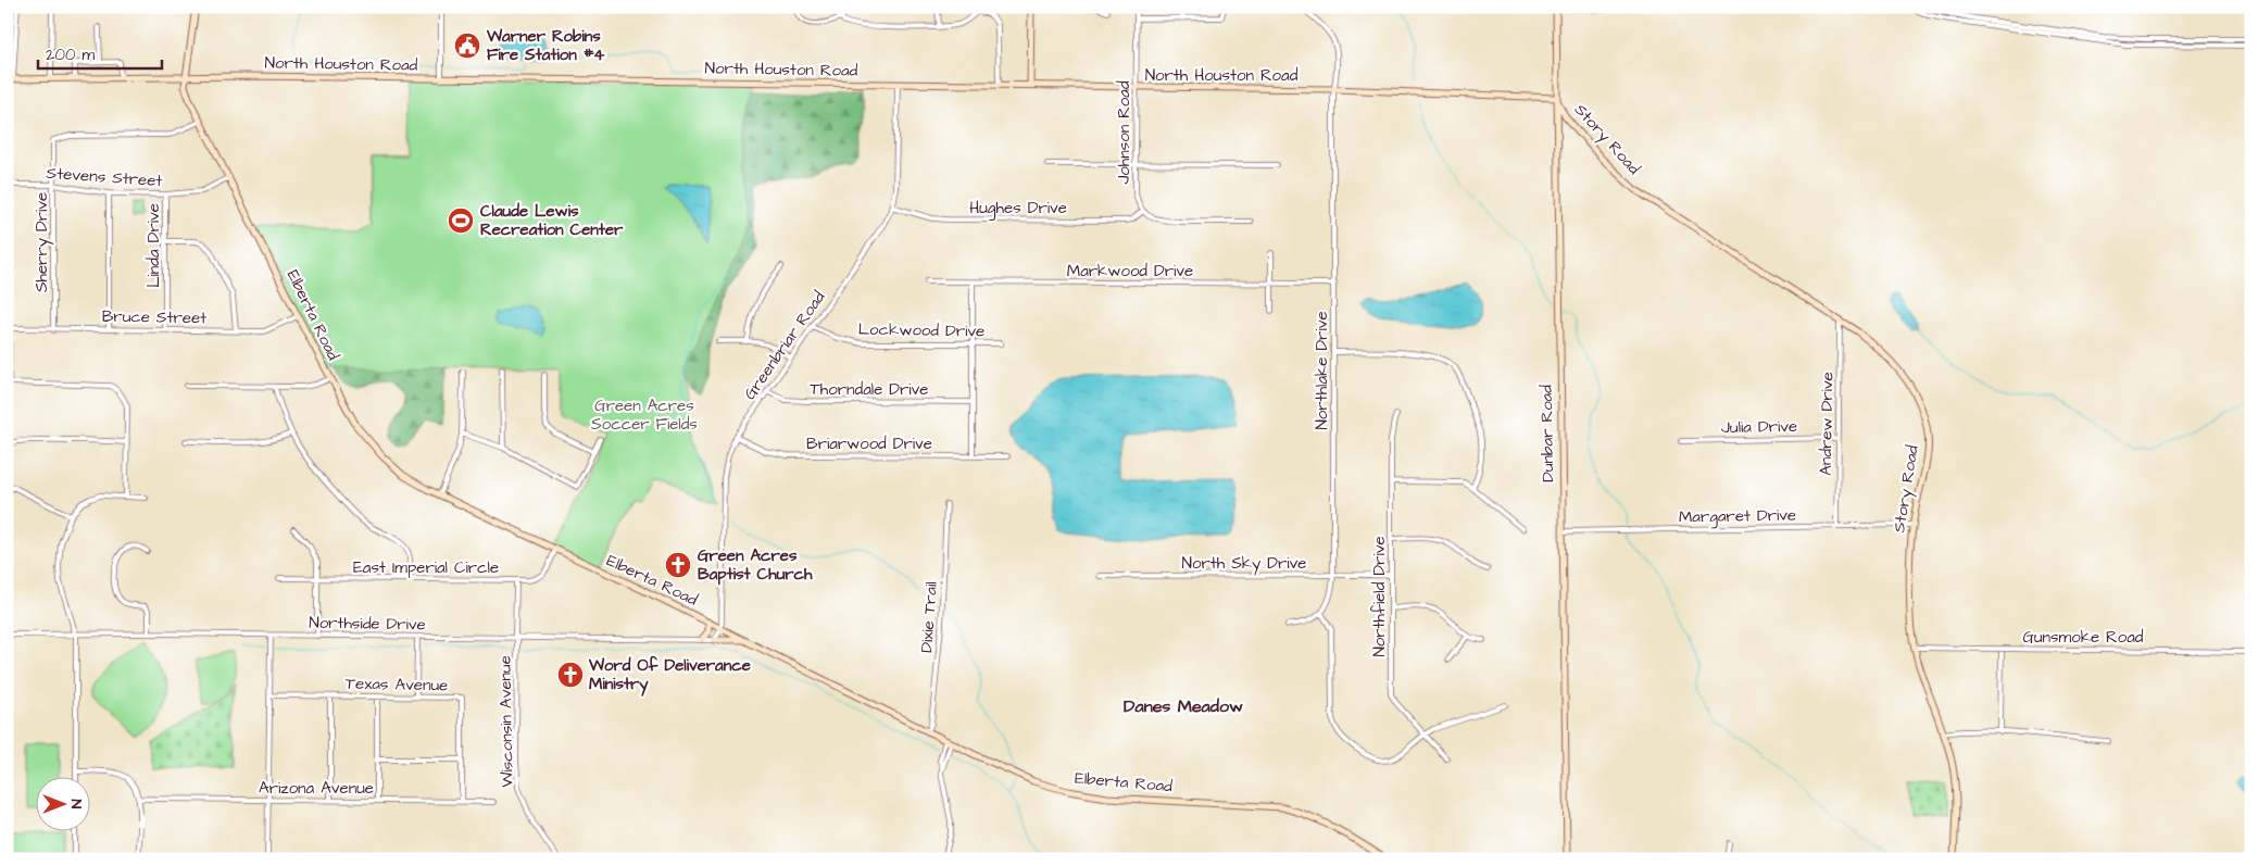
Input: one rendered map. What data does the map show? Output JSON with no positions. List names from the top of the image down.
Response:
{
  "streets": {
    "street": [
      "North Houston Road",
      "Johnson Road",
      "Story Road",
      "Stevens Street",
      "Hughes Drive",
      "Sherry Drive",
      "Linda Drive",
      "Markwood Drive",
      "Elberta Road",
      "Bruce Street",
      "Lockwood Drive",
      "Greenbriar Road",
      "Northlake Drive",
      "Thorndale Drive",
      "Andrew Drive",
      "Julia Drive",
      "Dunbar Road",
      "Briarwood Drive",
      "Margaret Drive",
      "North Sky Drive",
      "East Imperial Circle",
      "Northfield Drive",
      "Dixie Trail",
      "Northside Drive",
      "Gunsmoke Road",
      "Texas Avenue",
      "Wisconsin Avenue",
      "Arizona Avenue"
    ]
  },
  "crossings": [
    ["North Houston Road", "Johnson Road"],
    ["North Houston Road", "Story Road"],
    ["North Houston Road", "Elberta Road"],
    ["North Houston Road", "Greenbriar Road"],
    ["North Houston Road", "Northlake Drive"],
    ["North Houston Road", "Dunbar Road"],
    ["Johnson Road", "Hughes Drive"],
    ["Story Road", "Andrew Drive"],
    ["Story Road", "Dunbar Road"],
    ["Story Road", "Margaret Drive"],
    ["Story Road", "Gunsmoke Road"],
    ["Stevens Street", "Sherry Drive"],
    ["Stevens Street", "Linda Drive"],
    ["Stevens Street", "Elberta Road"],
    ["Hughes Drive", "Greenbriar Road"],
    ["Sherry Drive", "Elberta Road"],
    ["Sherry Drive", "Bruce Street"],
    ["Linda Drive", "Bruce Street"],
    ["Markwood Drive", "Northlake Drive"],
    ["Elberta Road", "Bruce Street"],
    ["Elberta Road", "Greenbriar Road"],
    ["Elberta Road", "East Imperial Circle"],
    ["Elberta Road", "Dixie Trail"],
    ["Lockwood Drive", "Greenbriar Road"],
    ["Greenbriar Road", "Thorndale Drive"],
    ["Greenbriar Road", "Briarwood Drive"],
    ["Northlake Drive", "North Sky Drive"],
    ["Andrew Drive", "Julia Drive"],
    ["Andrew Drive", "Margaret Drive"],
    ["Dunbar Road", "Margaret Drive"],
    ["North Sky Drive", "Northfield Drive"],
    ["East Imperial Circle", "Wisconsin Avenue"],
    ["Northside Drive", "Wisconsin Avenue"]
  ],
  "districts": ["Danes Meadow"],
  "parks": ["Green Acres Soccer Fields"],
  "places": {
    "public building": ["Warner Robins Fire Station #4"],
    "sports": ["Claude Lewis Recreation Center"],
    "church": ["Green Acres Baptist Church", "Word Of Deliverance Ministry"]
  },
  "scale_bar": "200 m",
  "north": "right"
}
